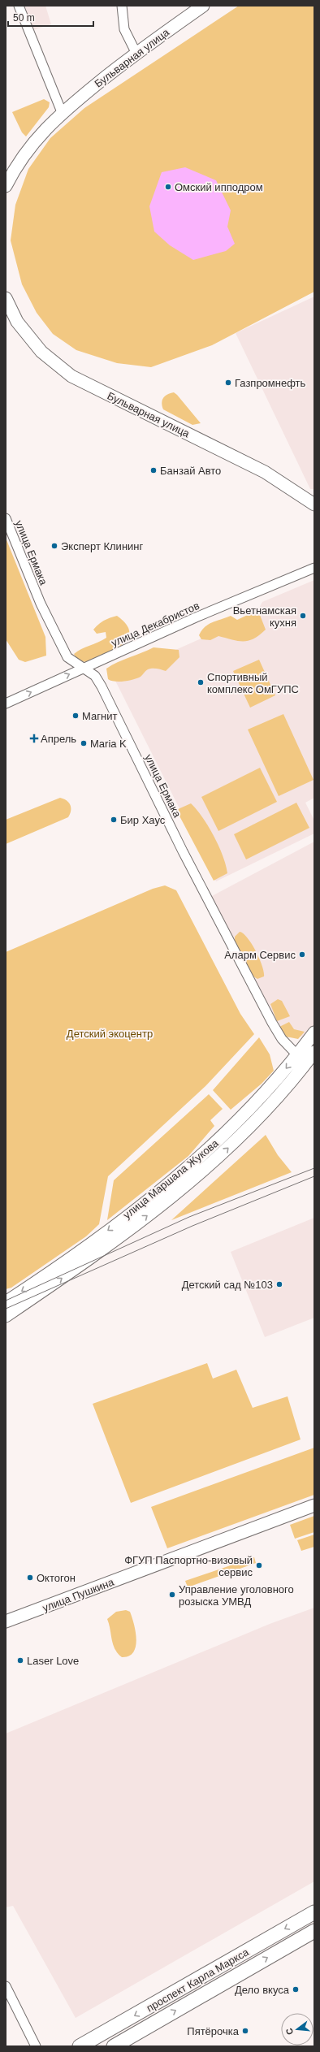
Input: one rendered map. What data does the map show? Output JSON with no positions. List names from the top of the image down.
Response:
{
  "streets": {
    "main road": [
      "Бульварная улица",
      "улица Маршала Жукова",
      "улица Пушкина",
      "проспект Карла Маркса"
    ],
    "street": ["улица Ермака", "улица Декабристов"]
  },
  "crossings": [
    ["улица Ермака", "улица Декабристов"],
    ["улица Ермака", "улица Маршала Жукова"]
  ],
  "parks": ["Детский экоцентр"],
  "places": {
    "other": [
      "Омский ипподром",
      "Газпромнефть",
      "Банзай Авто",
      "Эксперт Клининг",
      "Вьетнамская кухня",
      "Спортивный комплекс ОмГУПС",
      "Магнит",
      "Maria K",
      "Бир Хаус",
      "Аларм Сервис",
      "Детский сад №103",
      "ФГУП Паспортно-визовый сервис",
      "Октогон",
      "Управление уголовного розыска УМВД",
      "Laser Love",
      "Дело вкуса",
      "Пятёрочка"
    ],
    "health": ["Апрель"]
  },
  "scale_bar": "50 m",
  "north": "left"
}
